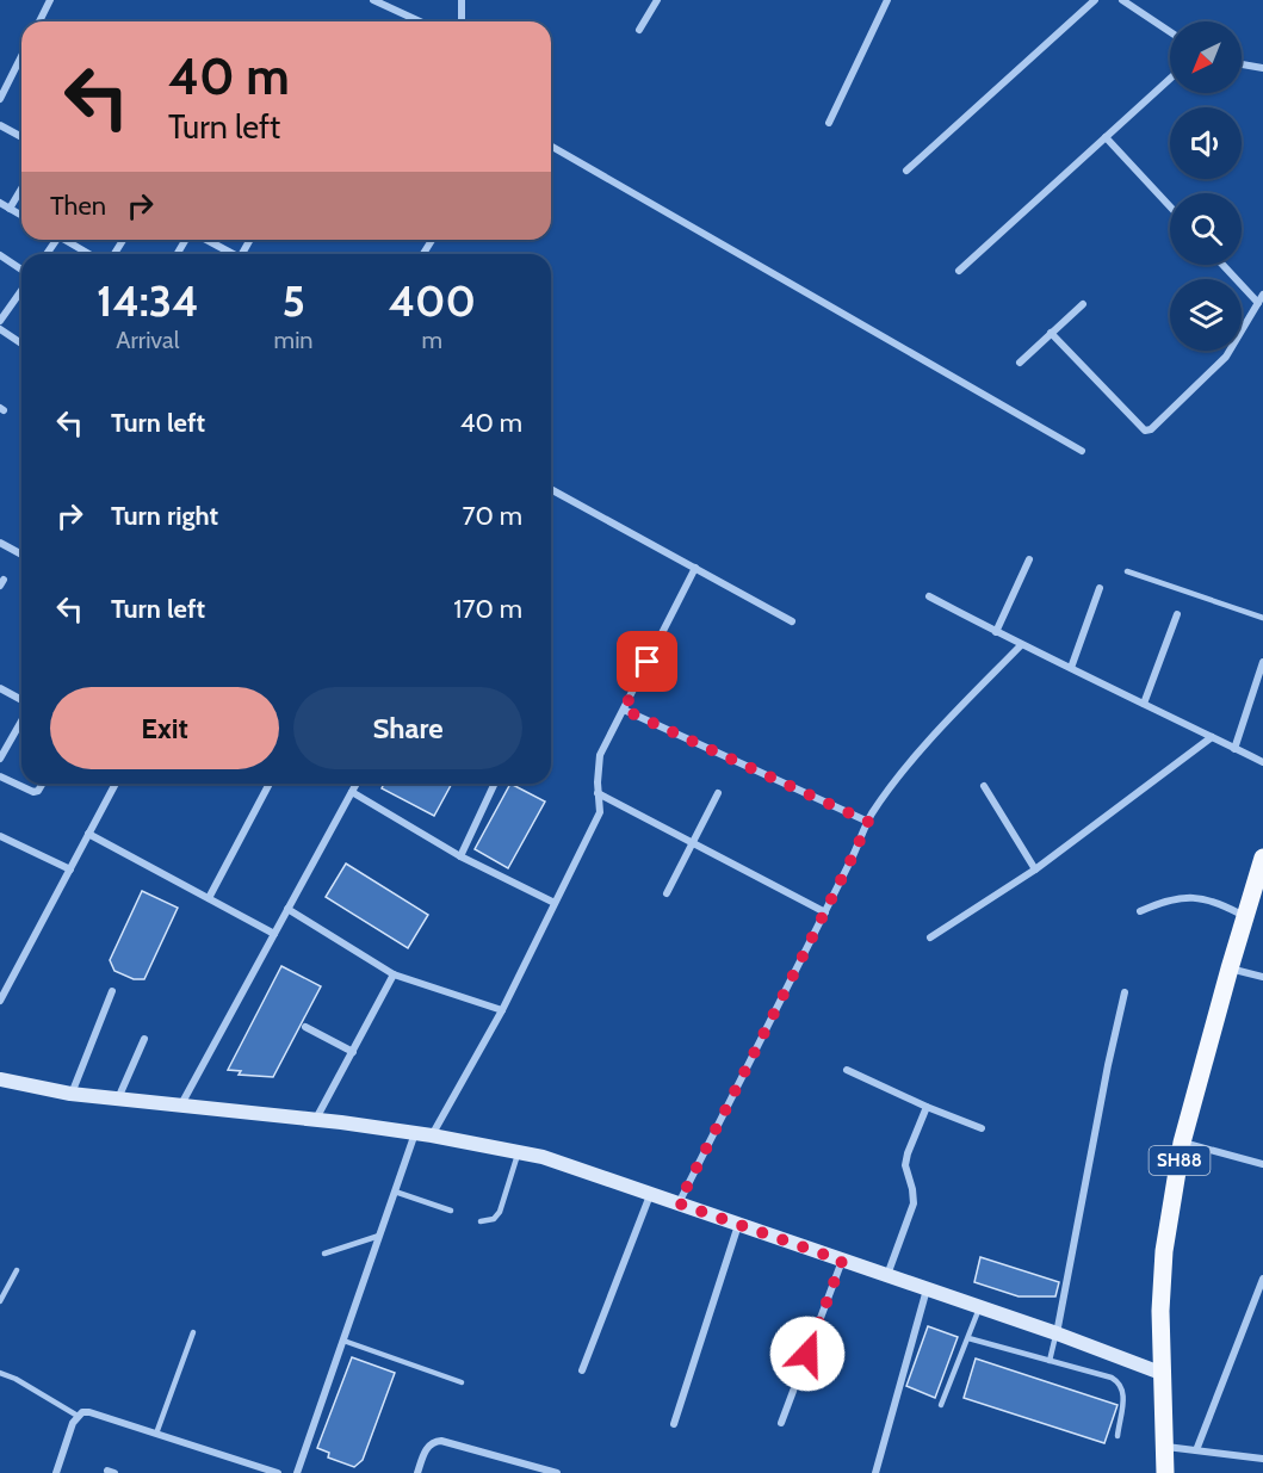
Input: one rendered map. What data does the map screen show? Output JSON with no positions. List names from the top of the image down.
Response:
{
  "streets": {
    "main road": ["SH88"]
  },
  "north": "bottom left",
  "page": {
    "turn": ["40 m", "Turn left"],
    "then": "Then",
    "eta": [
      "14:34",
      "Arrival",
      "5",
      "min",
      "400",
      "m"
    ],
    "list": [
      {
        "name": "Turn left",
        "value": "40 m"
      },
      {
        "name": "Turn right",
        "value": "70 m"
      },
      {
        "name": "Turn left",
        "value": "170 m"
      }
    ],
    "buttons": ["Exit", "Share"]
  }
}
